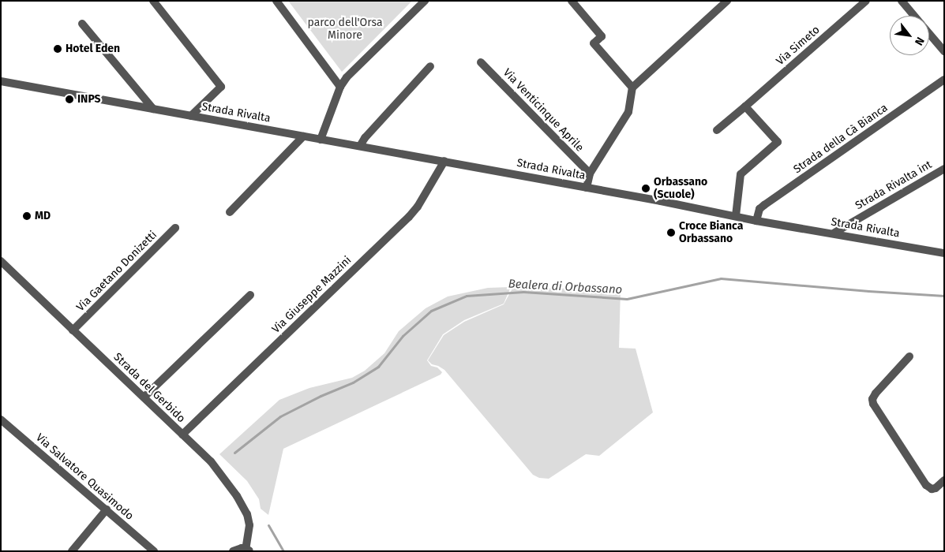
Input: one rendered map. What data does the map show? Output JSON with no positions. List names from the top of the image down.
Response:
{
  "streets": {
    "street": [
      "Via Simeto",
      "Via Venticinque Aprile",
      "Strada Rivalta",
      "Strada della Cà Bianca",
      "Strada Rivalta int",
      "Via Gaetano Donizetti",
      "Via Giuseppe Mazzini",
      "Strada del Gerbido",
      "Via Salvatore Quasimodo"
    ]
  },
  "crossings": [
    ["Strada Rivalta", "Strada della Cà Bianca"],
    ["Strada Rivalta", "Strada Rivalta int"],
    ["Strada Rivalta", "Via Giuseppe Mazzini"],
    ["Via Gaetano Donizetti", "Strada del Gerbido"],
    ["Via Giuseppe Mazzini", "Strada del Gerbido"]
  ],
  "water": ["Bealera di Orbassano"],
  "parks": ["parco dell'Orsa Minore"],
  "places": [
    "Hotel Eden",
    "INPS",
    "Orbassano (Scuole)",
    "MD",
    "Croce Bianca Orbassano"
  ],
  "north": "bottom right"
}
